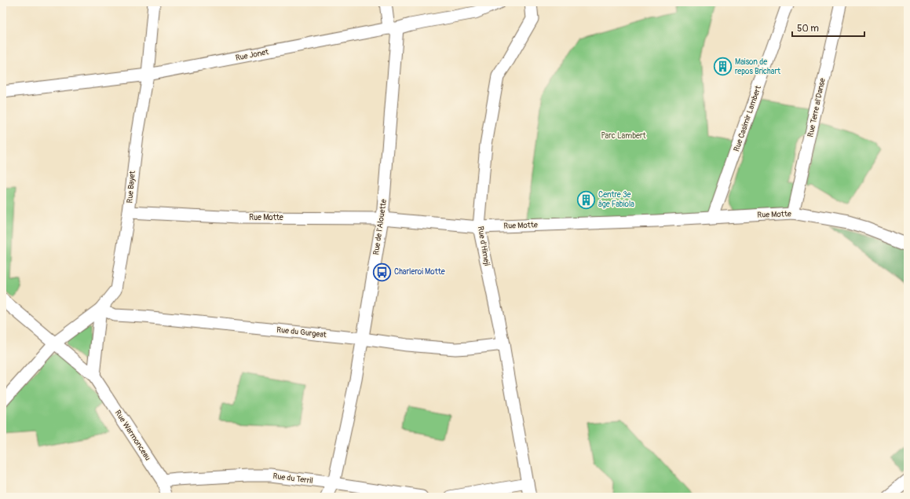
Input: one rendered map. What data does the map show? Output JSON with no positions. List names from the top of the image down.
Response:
{
  "streets": {
    "street": [
      "Rue Jonet",
      "Rue Terre al'Danse",
      "Rue Casimir Lambert",
      "Rue Bayet",
      "Rue Motte",
      "Rue de l'Alouette",
      "Rue d'Himeji",
      "Rue du Gurgeat",
      "Rue Warmonceau",
      "Rue du Terril"
    ]
  },
  "crossings": [
    ["Rue Jonet", "Rue Bayet"],
    ["Rue Jonet", "Rue de l'Alouette"],
    ["Rue Terre al'Danse", "Rue Motte"],
    ["Rue Casimir Lambert", "Rue Motte"],
    ["Rue Bayet", "Rue Motte"],
    ["Rue Bayet", "Rue du Gurgeat"],
    ["Rue Bayet", "Rue Warmonceau"],
    ["Rue Motte", "Rue de l'Alouette"],
    ["Rue Motte", "Rue d'Himeji"],
    ["Rue de l'Alouette", "Rue du Gurgeat"],
    ["Rue de l'Alouette", "Rue du Terril"],
    ["Rue d'Himeji", "Rue du Gurgeat"],
    ["Rue Warmonceau", "Rue du Terril"]
  ],
  "parks": ["Parc Lambert"],
  "places": {
    "building": ["Maison de repos Brichart", "Centre 3e âge Fabiola"],
    "bus stop": ["Charleroi Motte"]
  },
  "scale_bar": "50 m"
}
